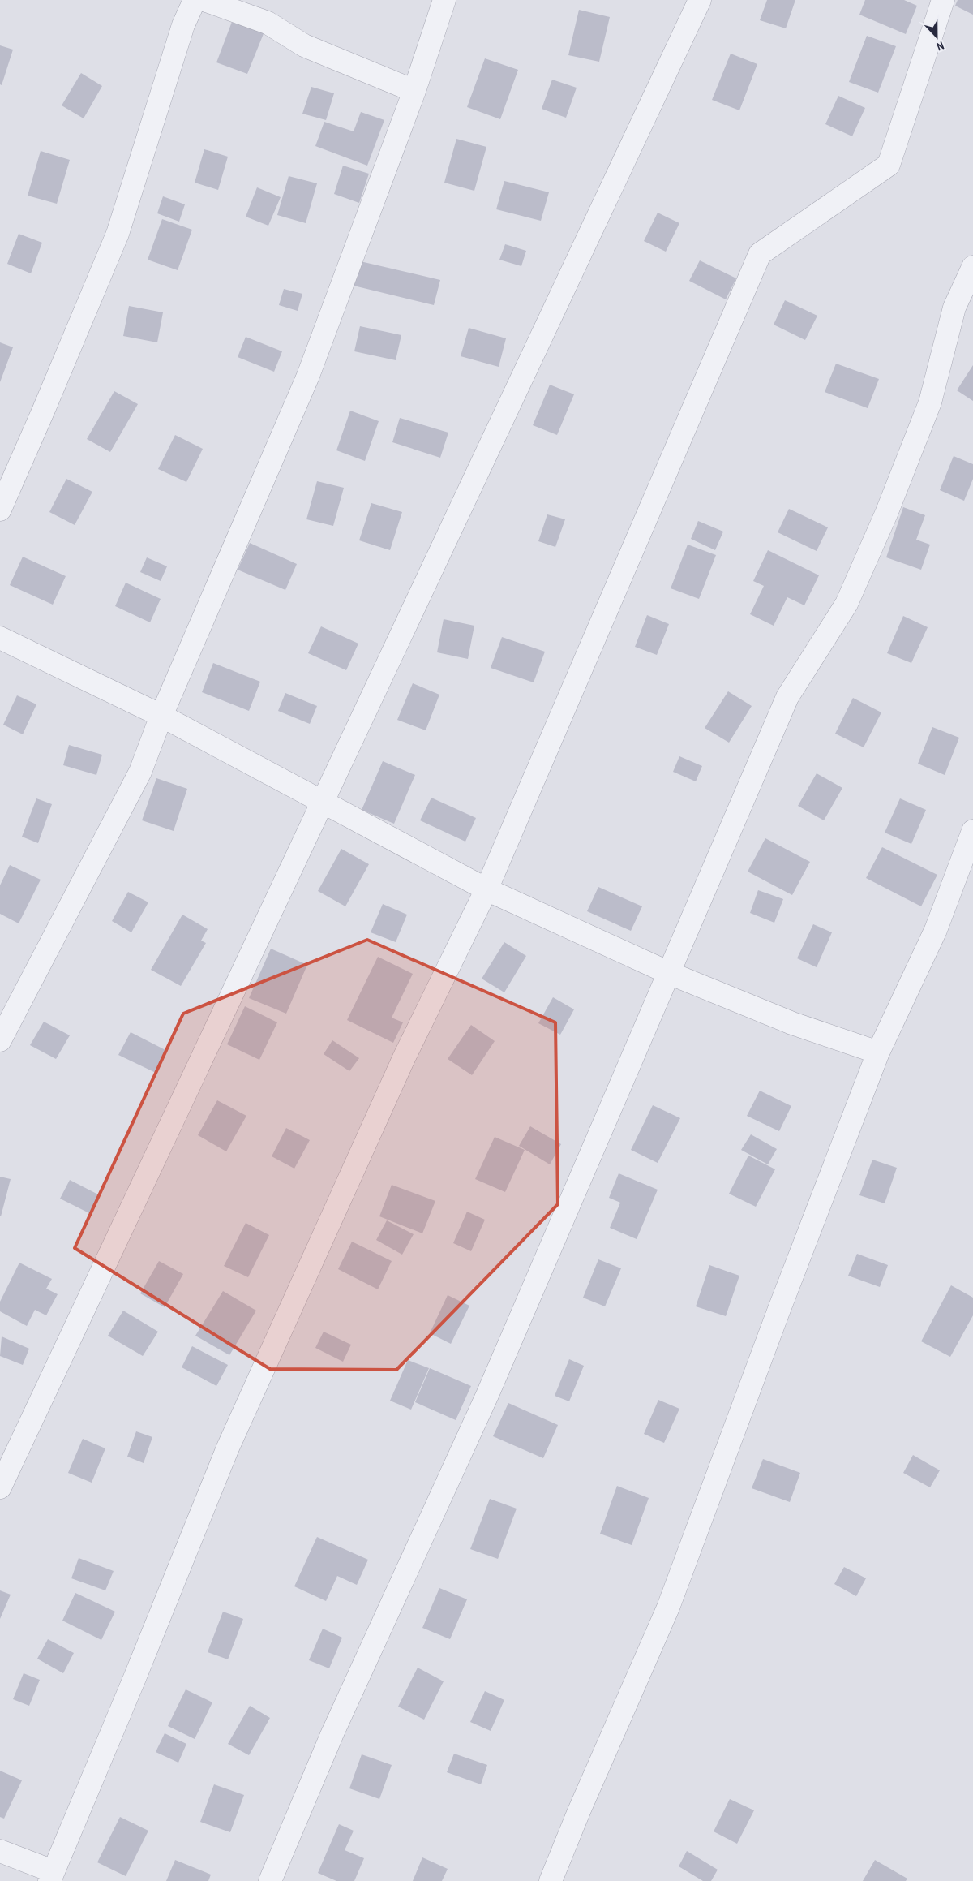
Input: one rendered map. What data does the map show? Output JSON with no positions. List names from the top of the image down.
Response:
{
  "north": "bottom"
}
